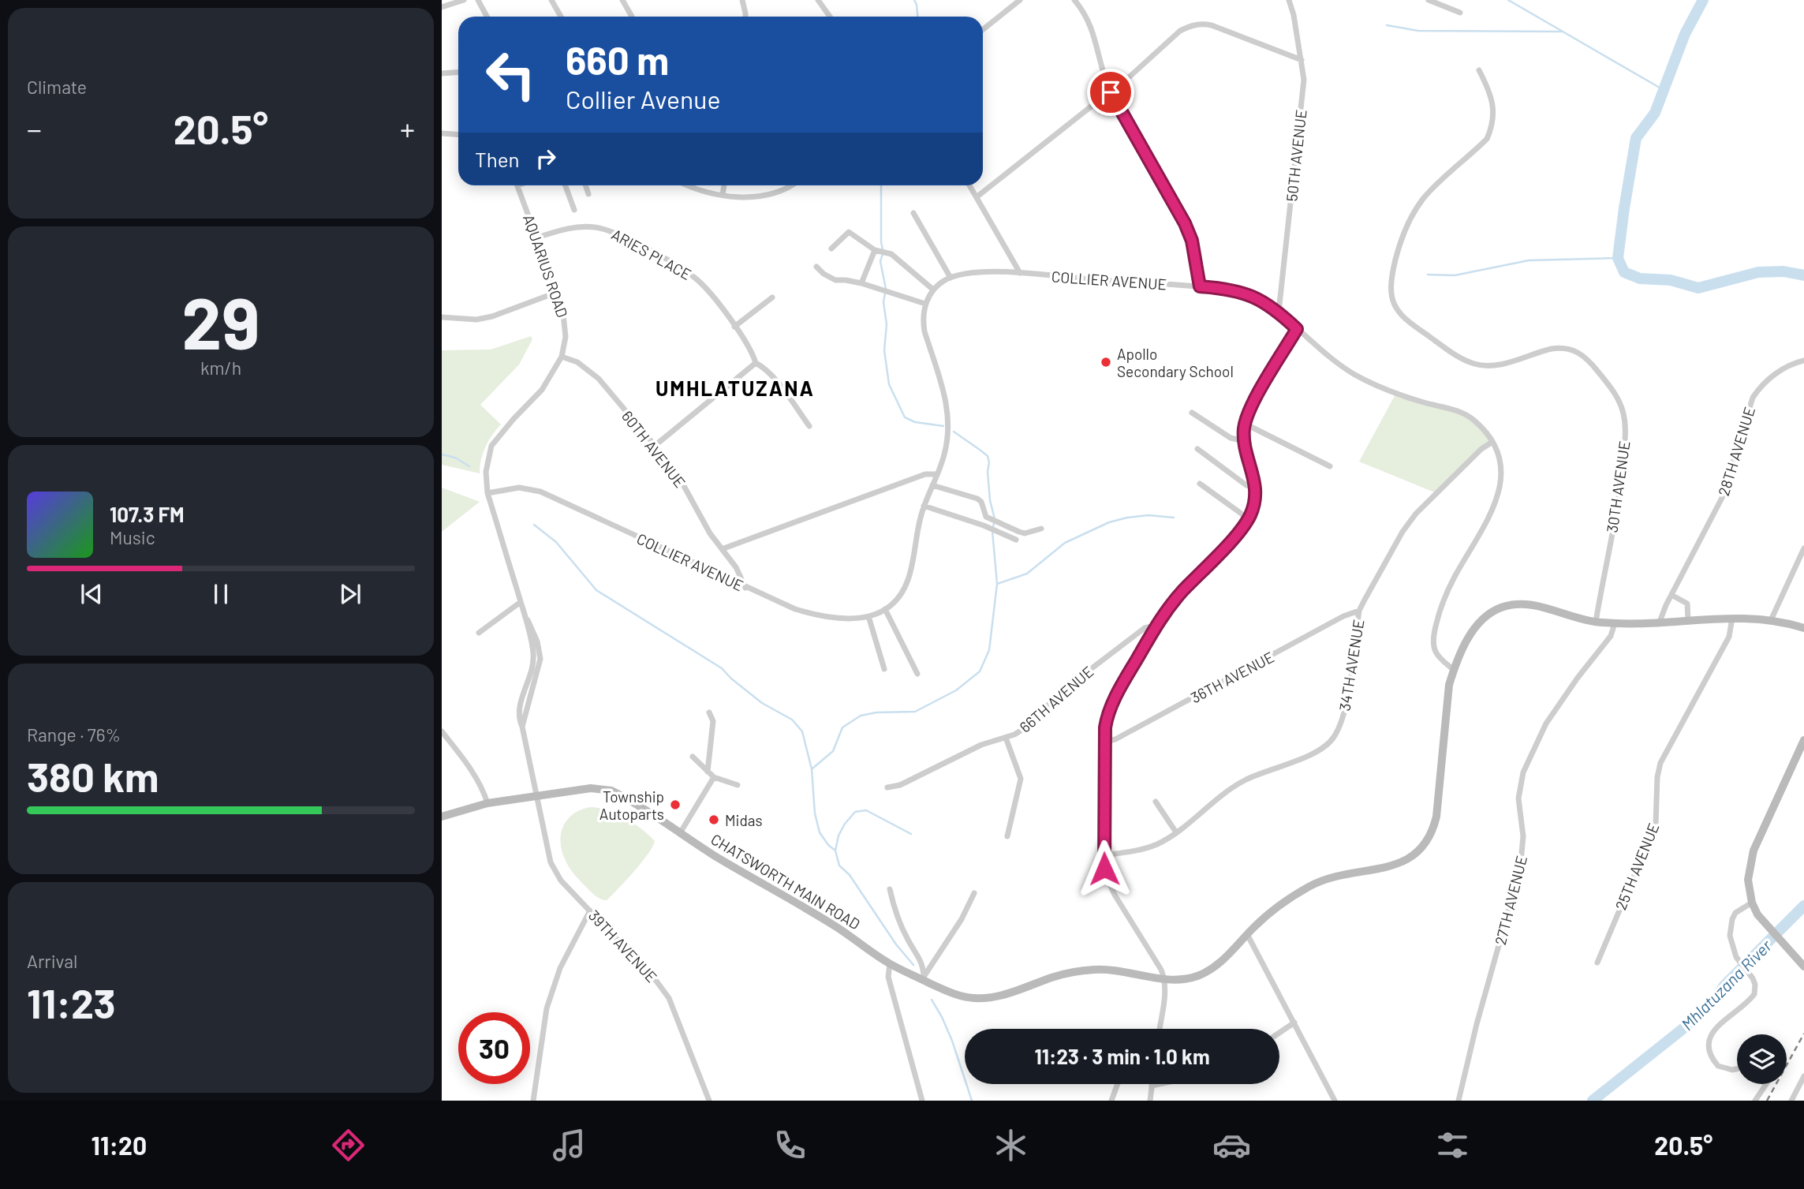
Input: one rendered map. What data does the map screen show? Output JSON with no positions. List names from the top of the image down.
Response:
{
  "streets": {
    "street": [
      "50TH AVENUE",
      "ARIES PLACE",
      "AQUARIUS ROAD",
      "COLLIER AVENUE",
      "60TH AVENUE",
      "28TH AVENUE",
      "30TH AVENUE",
      "34TH AVENUE",
      "36TH AVENUE",
      "66TH AVENUE",
      "25TH AVENUE",
      "CHATSWORTH MAIN ROAD",
      "27TH AVENUE",
      "39TH AVENUE"
    ]
  },
  "crossings": [
    ["50TH AVENUE", "COLLIER AVENUE"],
    ["ARIES PLACE", "AQUARIUS ROAD"],
    ["AQUARIUS ROAD", "COLLIER AVENUE"],
    ["AQUARIUS ROAD", "60TH AVENUE"],
    ["COLLIER AVENUE", "60TH AVENUE"],
    ["COLLIER AVENUE", "34TH AVENUE"],
    ["COLLIER AVENUE", "CHATSWORTH MAIN ROAD"],
    ["28TH AVENUE", "CHATSWORTH MAIN ROAD"],
    ["30TH AVENUE", "CHATSWORTH MAIN ROAD"],
    ["34TH AVENUE", "36TH AVENUE"],
    ["25TH AVENUE", "CHATSWORTH MAIN ROAD"],
    ["CHATSWORTH MAIN ROAD", "27TH AVENUE"],
    ["CHATSWORTH MAIN ROAD", "39TH AVENUE"]
  ],
  "districts": ["UMHLATUZANA"],
  "water": ["Mhlatuzana River"],
  "places": ["Apollo Secondary School", "Township Autoparts", "Midas"],
  "page": {
    "tile": [
      "Climate",
      ["29", "km/h"],
      ["Range · 76%", "380 km"],
      ["Arrival", "11:23"]
    ],
    "turn": ["660 m", "Collier Avenue"],
    "heat": ["−", "20.5°", "+"],
    "then": "Then",
    "song": ["107.3 FM", "Music"],
    "limit": "30",
    "trip": "11:23 · 3 min · 1.0 km",
    "tabs": ["11:20", "20.5°"]
  }
}
